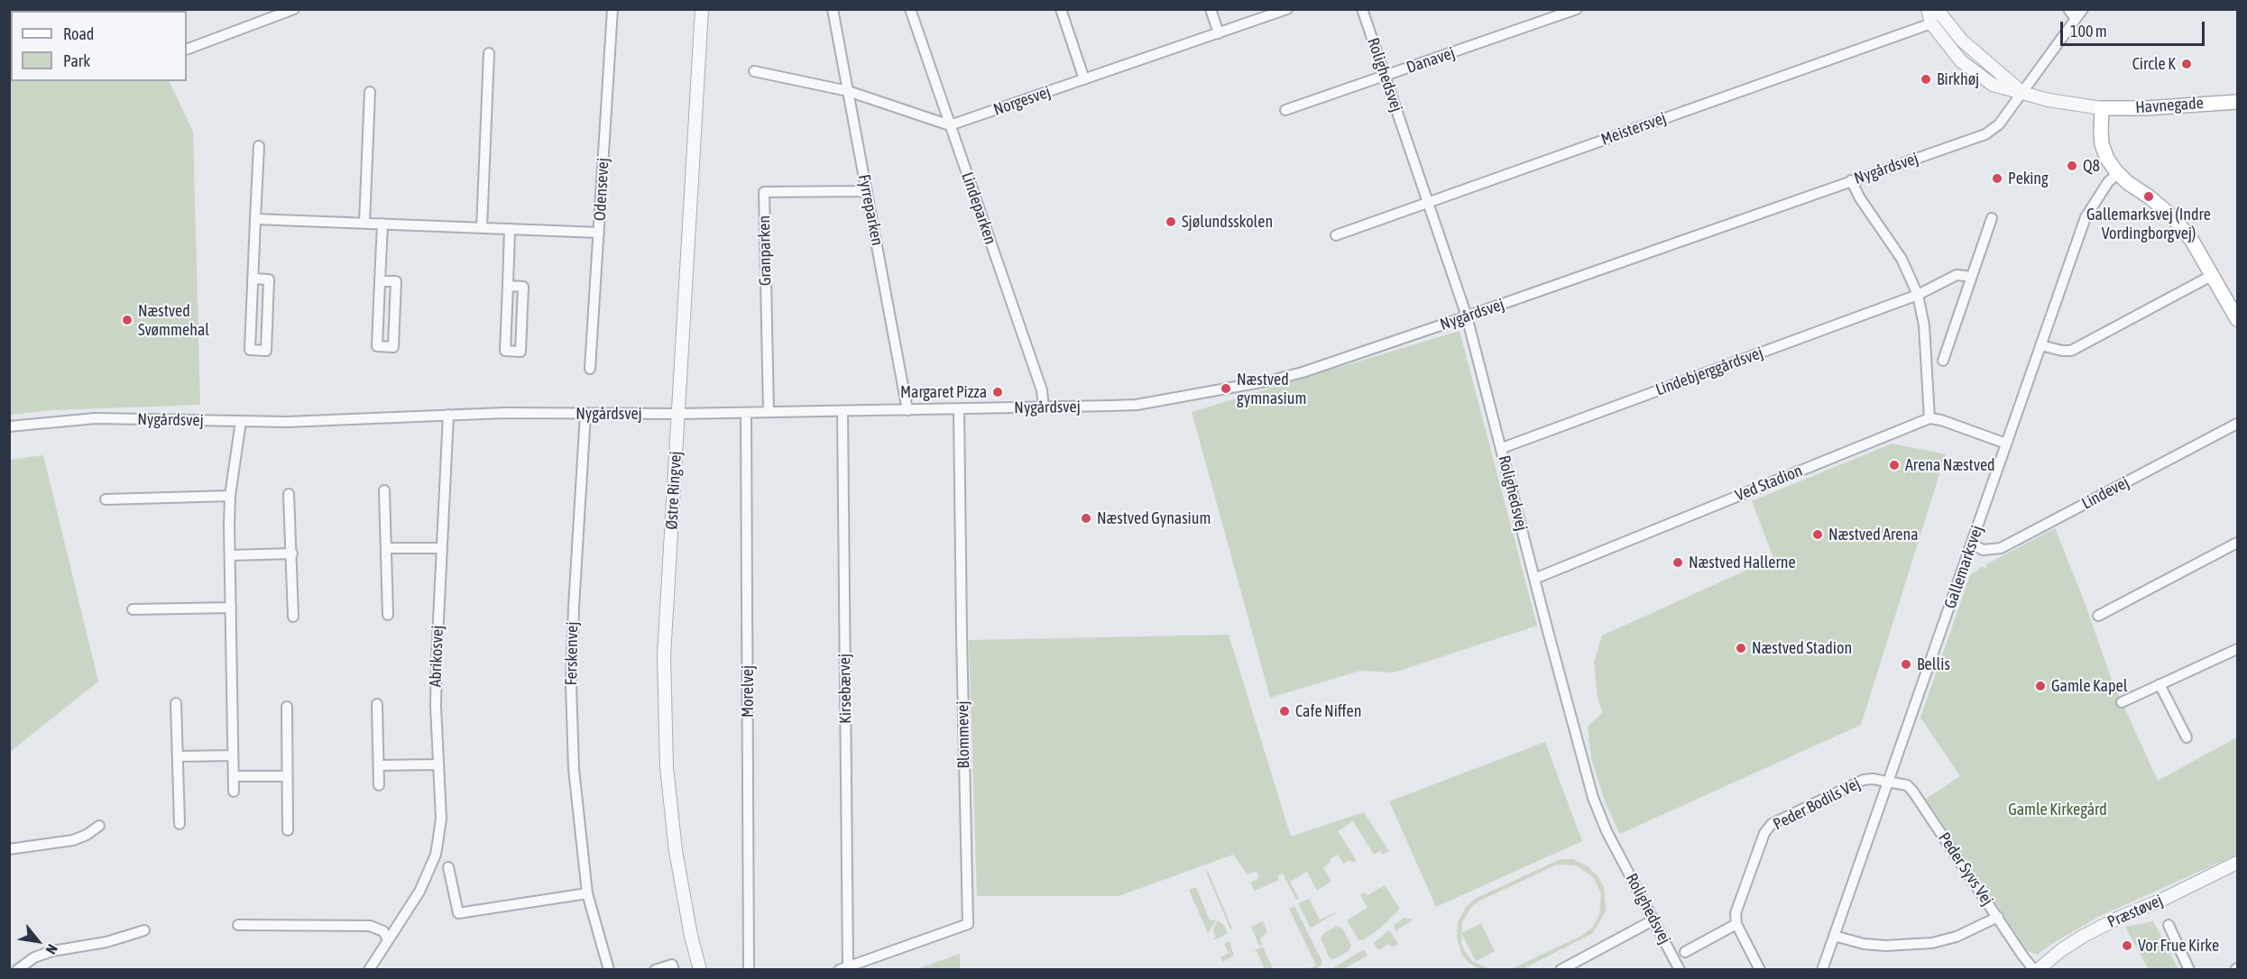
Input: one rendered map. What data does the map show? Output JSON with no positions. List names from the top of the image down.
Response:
{
  "streets": {
    "main road": ["Havnegade"],
    "street": [
      "Danavej",
      "Rolighedsvej",
      "Norgesvej",
      "Meistersvej",
      "Nygårdsvej",
      "Odensevej",
      "Lindeparken",
      "Fyrreparken",
      "Granparken",
      "Lindebjerggårdsvej",
      "Ved Stadion",
      "Østre Ringvej",
      "Lindevej",
      "Gallemarksvej",
      "Ferskenvej",
      "Abrikosvej",
      "Kirsebærvej",
      "Morelvej",
      "Blommevej",
      "Peder Bodils Vej",
      "Peder Syvs Vej",
      "Præstøvej"
    ]
  },
  "crossings": [
    ["Danavej", "Rolighedsvej"],
    ["Rolighedsvej", "Meistersvej"],
    ["Rolighedsvej", "Nygårdsvej"],
    ["Rolighedsvej", "Lindebjerggårdsvej"],
    ["Rolighedsvej", "Ved Stadion"],
    ["Norgesvej", "Lindeparken"],
    ["Nygårdsvej", "Lindeparken"],
    ["Nygårdsvej", "Fyrreparken"],
    ["Nygårdsvej", "Granparken"],
    ["Nygårdsvej", "Østre Ringvej"],
    ["Nygårdsvej", "Ferskenvej"],
    ["Nygårdsvej", "Abrikosvej"],
    ["Nygårdsvej", "Kirsebærvej"],
    ["Nygårdsvej", "Morelvej"],
    ["Nygårdsvej", "Blommevej"],
    ["Fyrreparken", "Granparken"],
    ["Lindevej", "Gallemarksvej"],
    ["Gallemarksvej", "Peder Bodils Vej"],
    ["Gallemarksvej", "Peder Syvs Vej"],
    ["Kirsebærvej", "Blommevej"],
    ["Peder Bodils Vej", "Peder Syvs Vej"],
    ["Peder Syvs Vej", "Præstøvej"]
  ],
  "parks": ["Gamle Kirkegård"],
  "places": [
    "Circle K",
    "Birkhøj",
    "Q8",
    "Peking",
    "Gallemarksvej (Indre Vordingborgvej)",
    "Sjølundsskolen",
    "Næstved Svømmehal",
    "Næstved gymnasium",
    "Margaret Pizza",
    "Arena Næstved",
    "Næstved Gynasium",
    "Næstved Arena",
    "Næstved Hallerne",
    "Næstved Stadion",
    "Bellis",
    "Gamle Kapel",
    "Cafe Niffen",
    "Vor Frue Kirke"
  ],
  "legend": ["Road", "Park"],
  "scale_bar": "100 m",
  "north": "bottom right"
}
